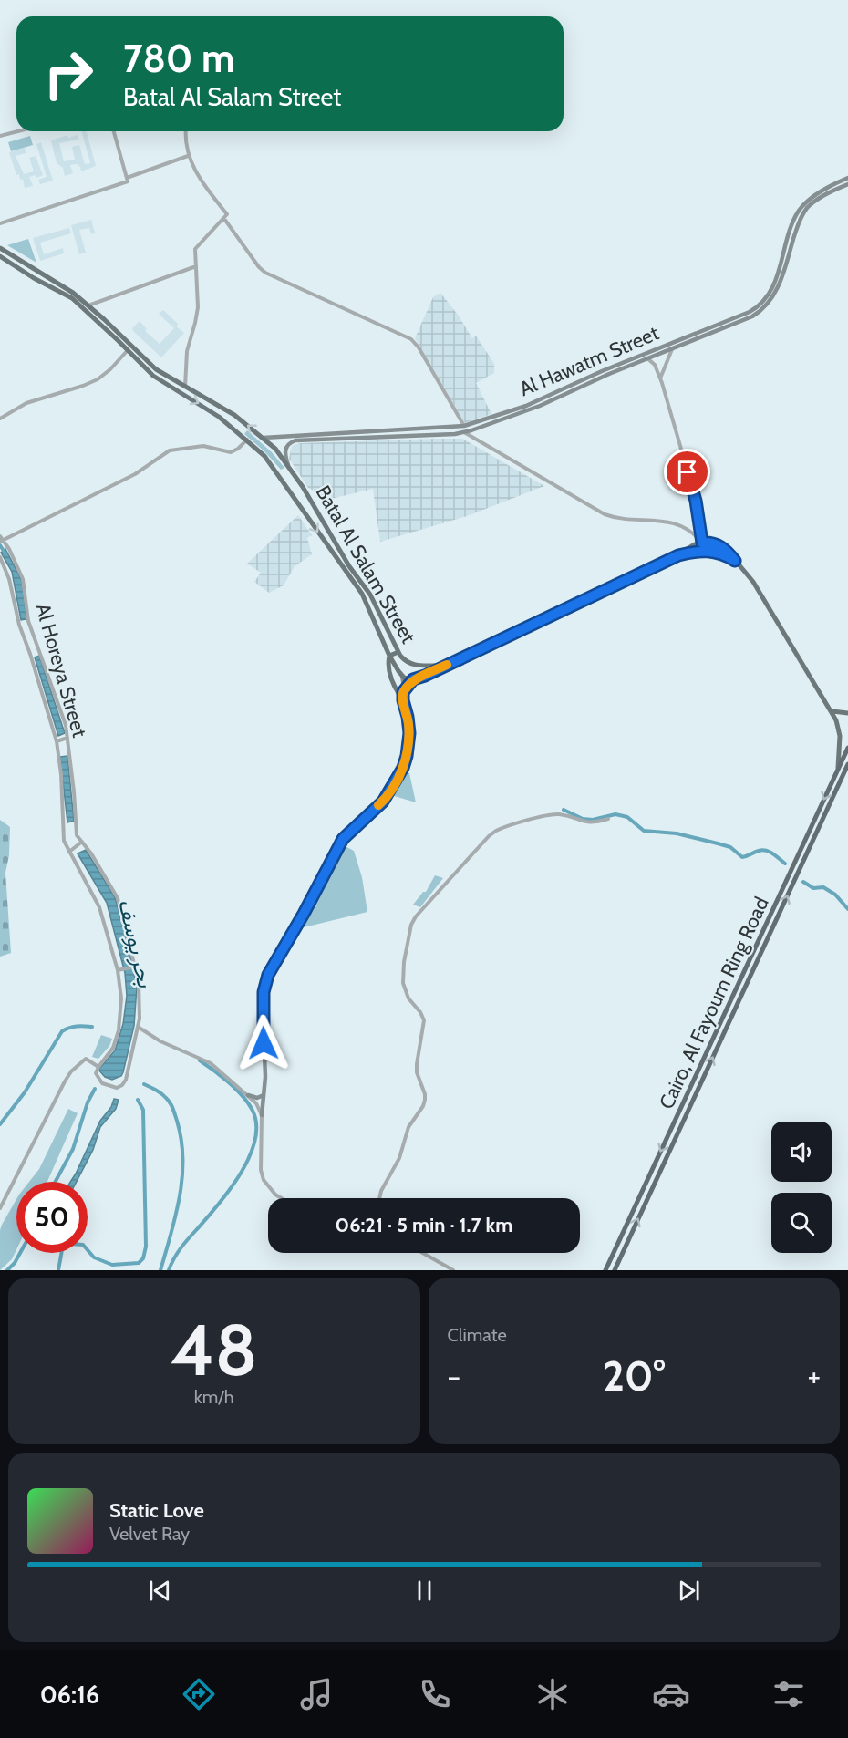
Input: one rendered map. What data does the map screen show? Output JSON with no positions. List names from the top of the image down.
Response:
{
  "streets": {
    "highway": ["Cairo, Al Fayoum Ring Road"],
    "main road": ["Al Hawatm Street", "Batal Al Salam Street"],
    "street": ["Al Horeya Street"]
  },
  "crossings": [
    ["Al Hawatm Street", "Batal Al Salam Street"]
  ],
  "water": ["بحر يوسف"],
  "page": {
    "turn": ["780 m", "Batal Al Salam Street"],
    "limit": "50",
    "trip": "06:21 · 5 min · 1.7 km",
    "tile": [
      ["48", "km/h"],
      "Climate"
    ],
    "heat": ["−", "20°", "+"],
    "song": ["Static Love", "Velvet Ray"],
    "tabs": "06:16"
  }
}
